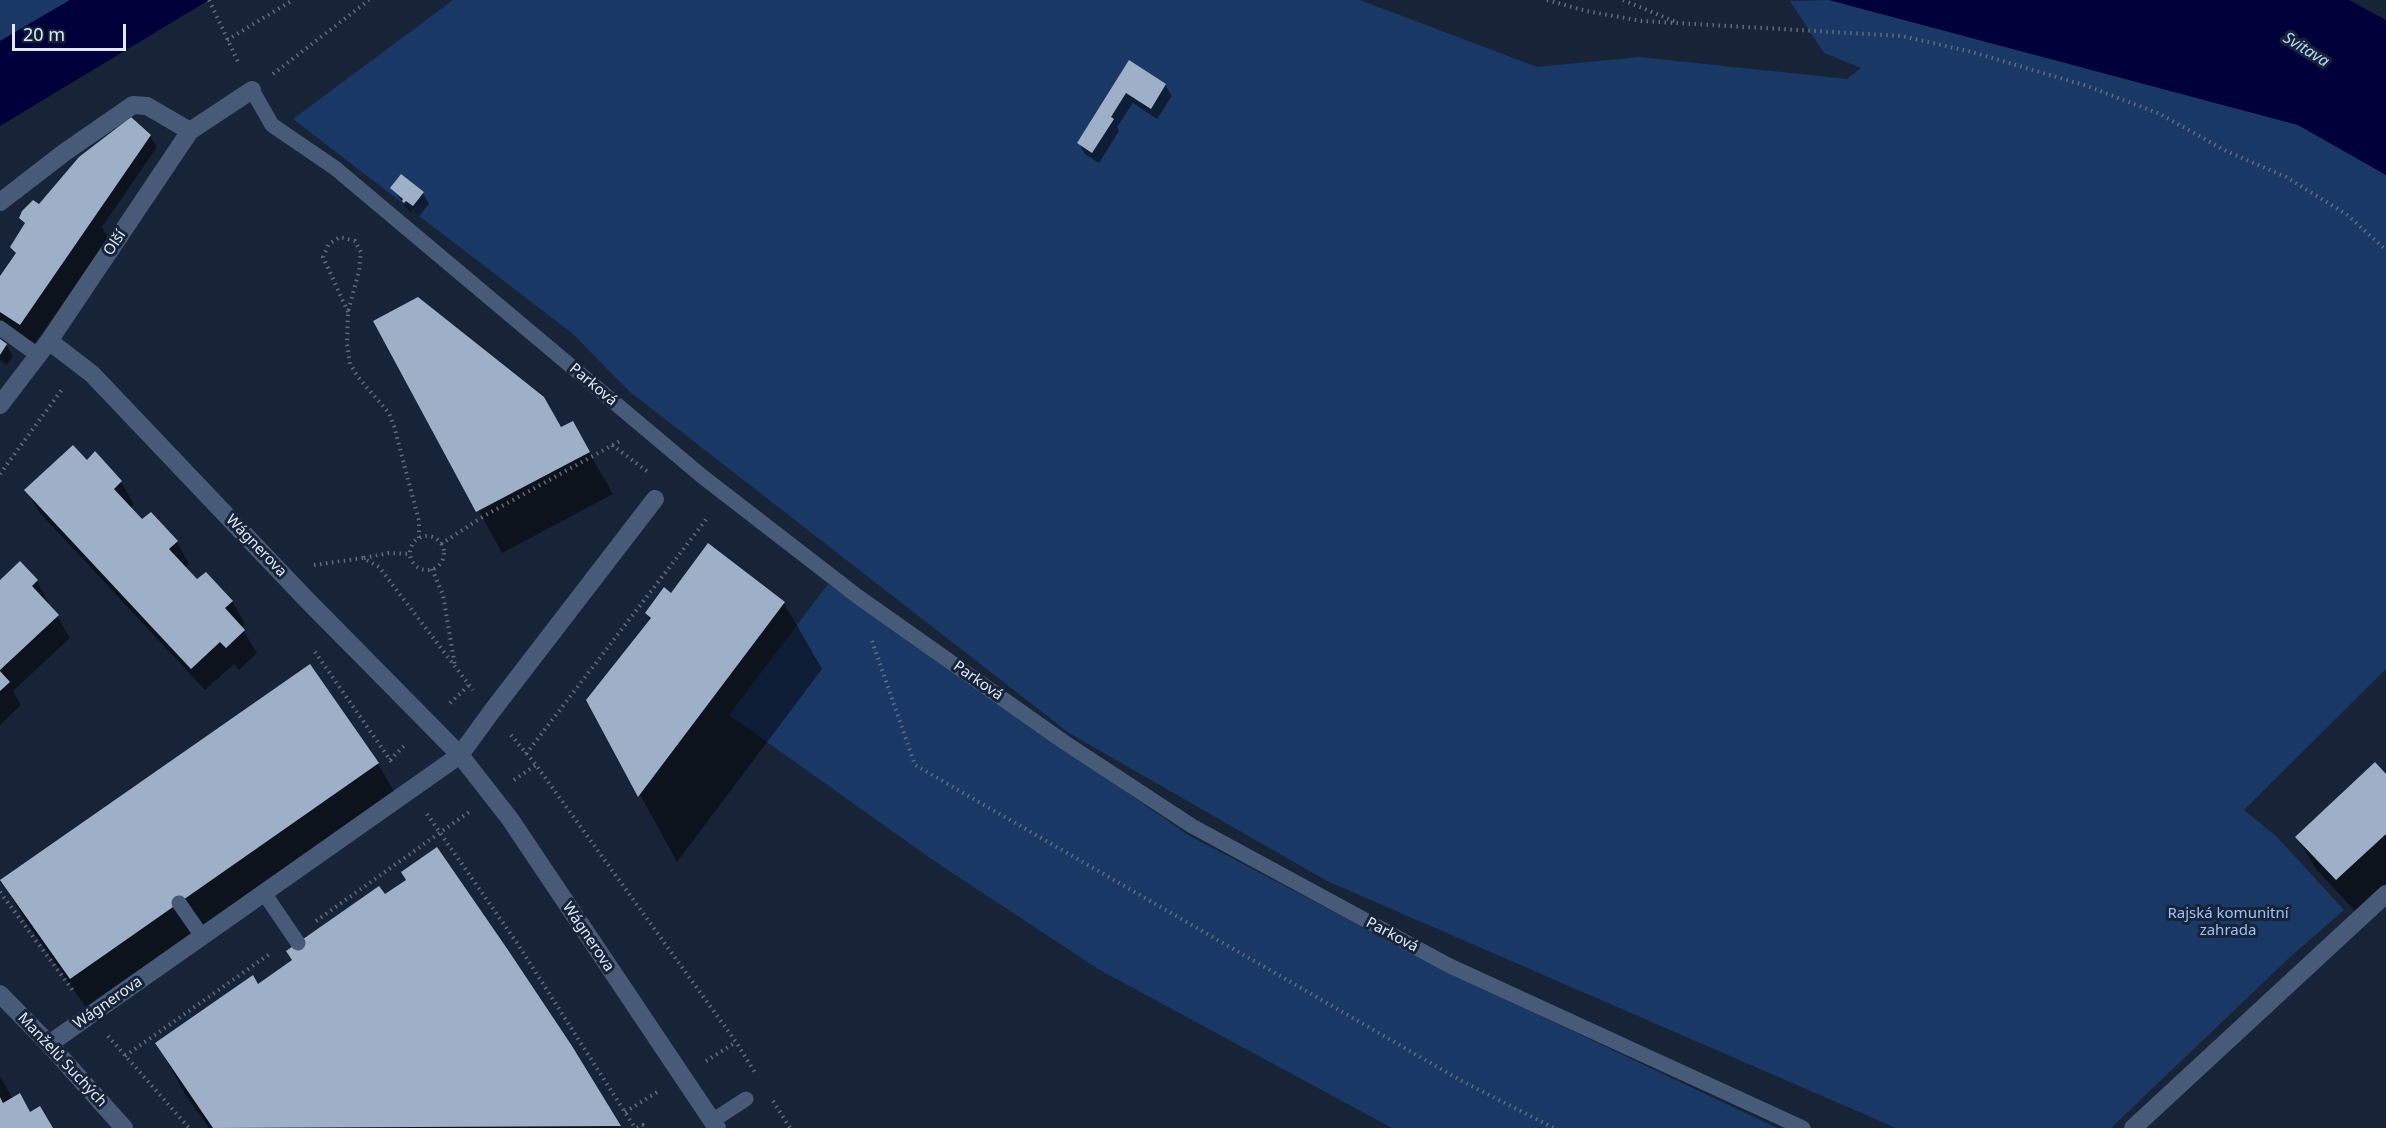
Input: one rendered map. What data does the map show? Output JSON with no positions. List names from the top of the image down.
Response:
{
  "streets": {
    "street": ["Olší", "Wágnerova", "Manželů Suchých"],
    "lane": ["Parková"]
  },
  "crossings": [
    ["Olší", "Parková"],
    ["Olší", "Wágnerova"],
    ["Wágnerova", "Manželů Suchých"]
  ],
  "water": ["Svitava"],
  "parks": ["Rajská komunitní zahrada"],
  "scale_bar": "20 m"
}
